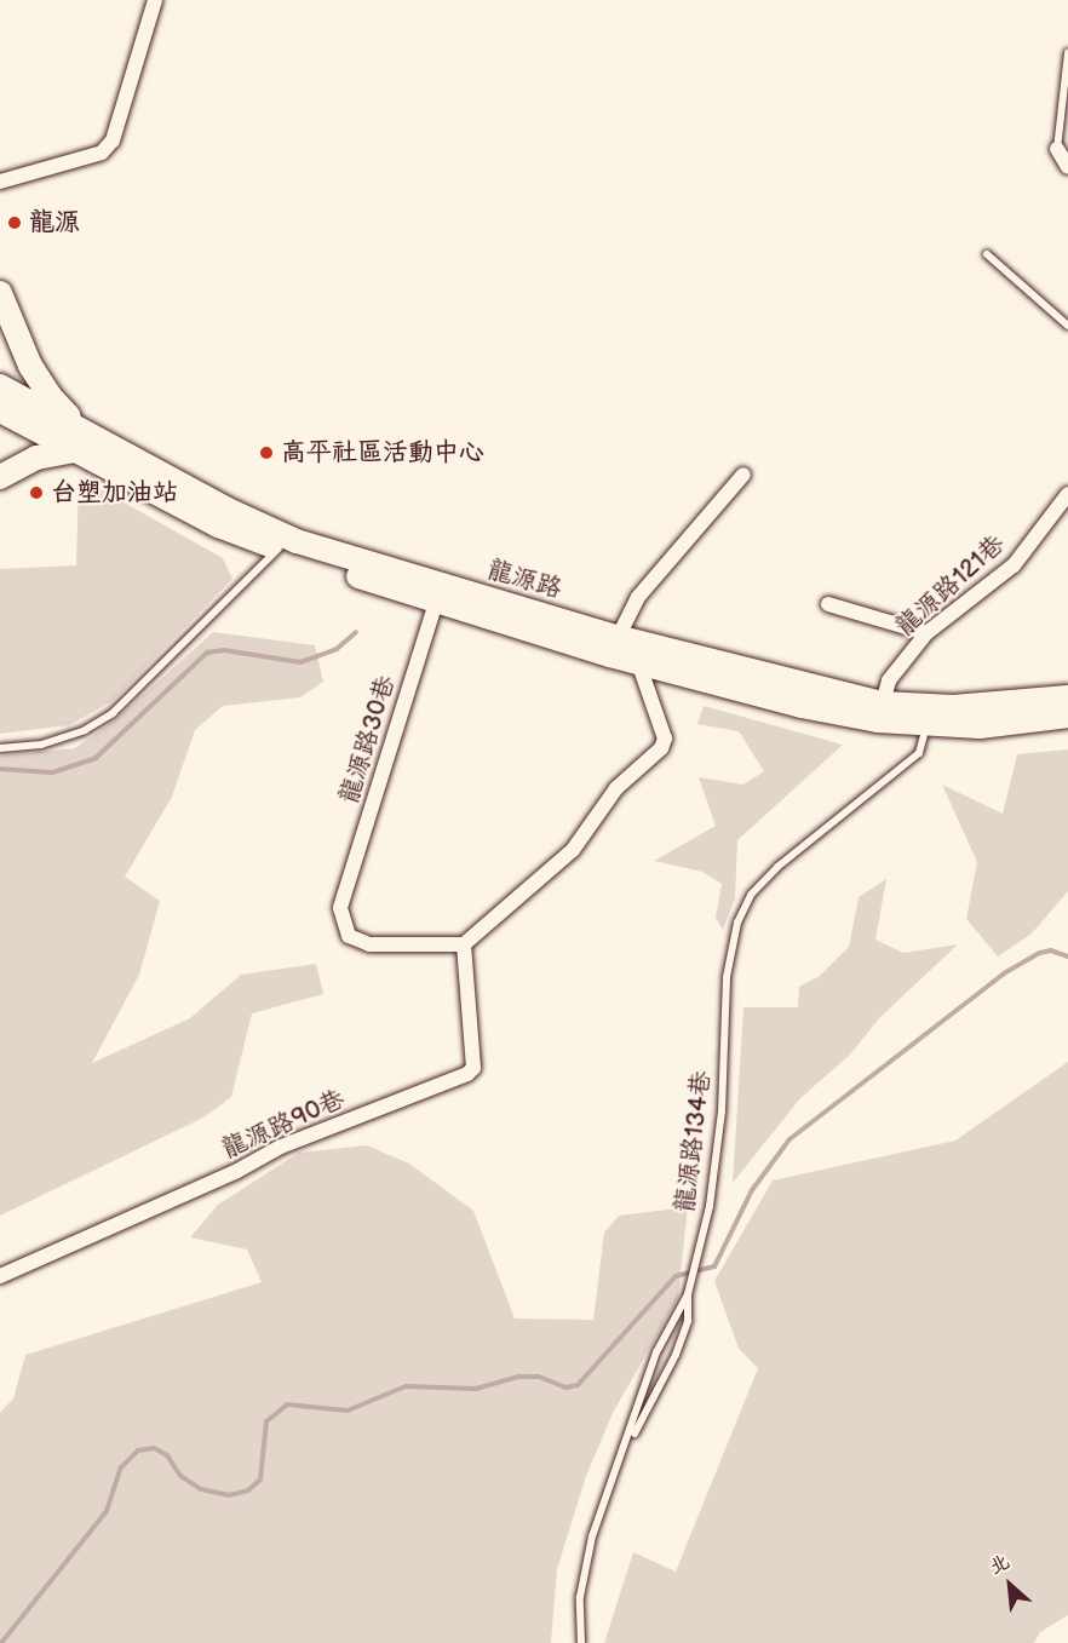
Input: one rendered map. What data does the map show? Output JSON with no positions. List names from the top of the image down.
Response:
{
  "streets": {
    "street": ["龍源路121巷", "龍源路30巷", "龍源路90巷"],
    "lane": ["龍源路134巷"]
  },
  "crossings": [
    ["龍源路30巷", "龍源路90巷"]
  ],
  "places": ["龍源", "高平社區活動中心", "台塑加油站"],
  "north": "top left"
}
